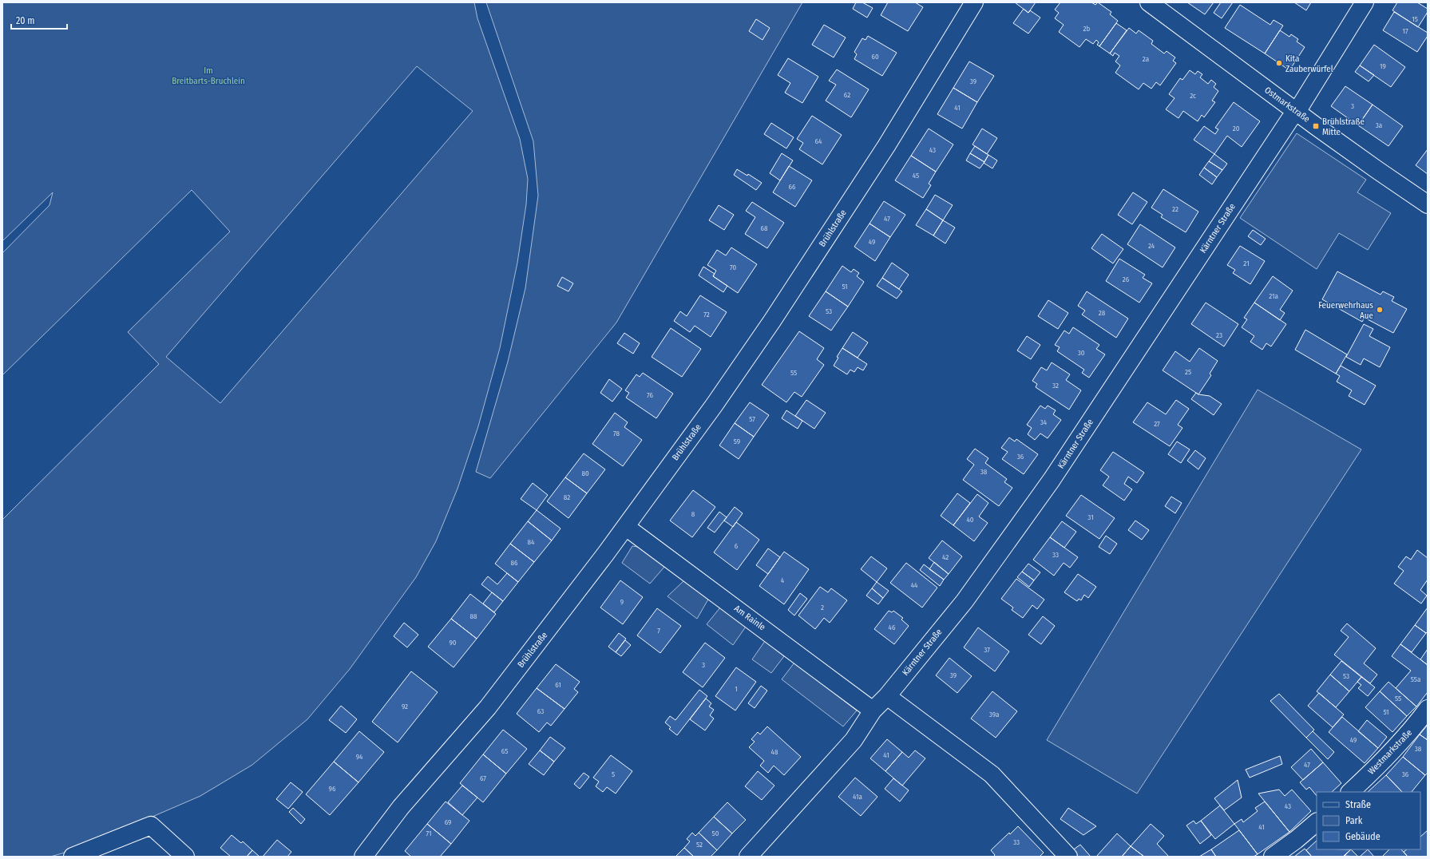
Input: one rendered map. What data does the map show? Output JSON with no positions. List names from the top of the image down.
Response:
{
  "streets": {
    "street": [
      "Ostmarkstraße",
      "Brühlstraße",
      "Kärntner Straße",
      "Am Rainle",
      "Westmarkstraße"
    ]
  },
  "crossings": [
    ["Ostmarkstraße", "Kärntner Straße"],
    ["Brühlstraße", "Am Rainle"],
    ["Kärntner Straße", "Am Rainle"]
  ],
  "parks": ["Im Breitbarts-Bruchlein"],
  "places": {
    "other": ["Kita Zauberwürfel", "Feuerwehrhaus Aue"],
    "transit": ["Brühlstraße Mitte"]
  },
  "house_numbers": [
    "15",
    "2b",
    "17",
    "60",
    "2a",
    "19",
    "39",
    "62",
    "2c",
    "3",
    "41",
    "3a",
    "20",
    "64",
    "43",
    "45",
    "66",
    "22",
    "47",
    "68",
    "49",
    "24",
    "21",
    "70",
    "26",
    "51",
    "21a",
    "53",
    "28",
    "72",
    "23",
    "30",
    "25",
    "55",
    "32",
    "76",
    "57",
    "34",
    "27",
    "78",
    "59",
    "36",
    "38",
    "80",
    "82",
    "8",
    "31",
    "40",
    "84",
    "6",
    "33",
    "42",
    "86",
    "4",
    "44",
    "9",
    "2",
    "88",
    "46",
    "7",
    "90",
    "37",
    "3",
    "39",
    "53",
    "55a",
    "61",
    "1",
    "55",
    "92",
    "63",
    "51",
    "39a",
    "49",
    "38",
    "65",
    "48",
    "41",
    "94",
    "47",
    "5",
    "36",
    "67",
    "96",
    "41a",
    "43",
    "69",
    "41",
    "71",
    "50",
    "33",
    "52"
  ],
  "legend": ["Straße", "Park", "Gebäude"],
  "scale_bar": "20 m"
}
